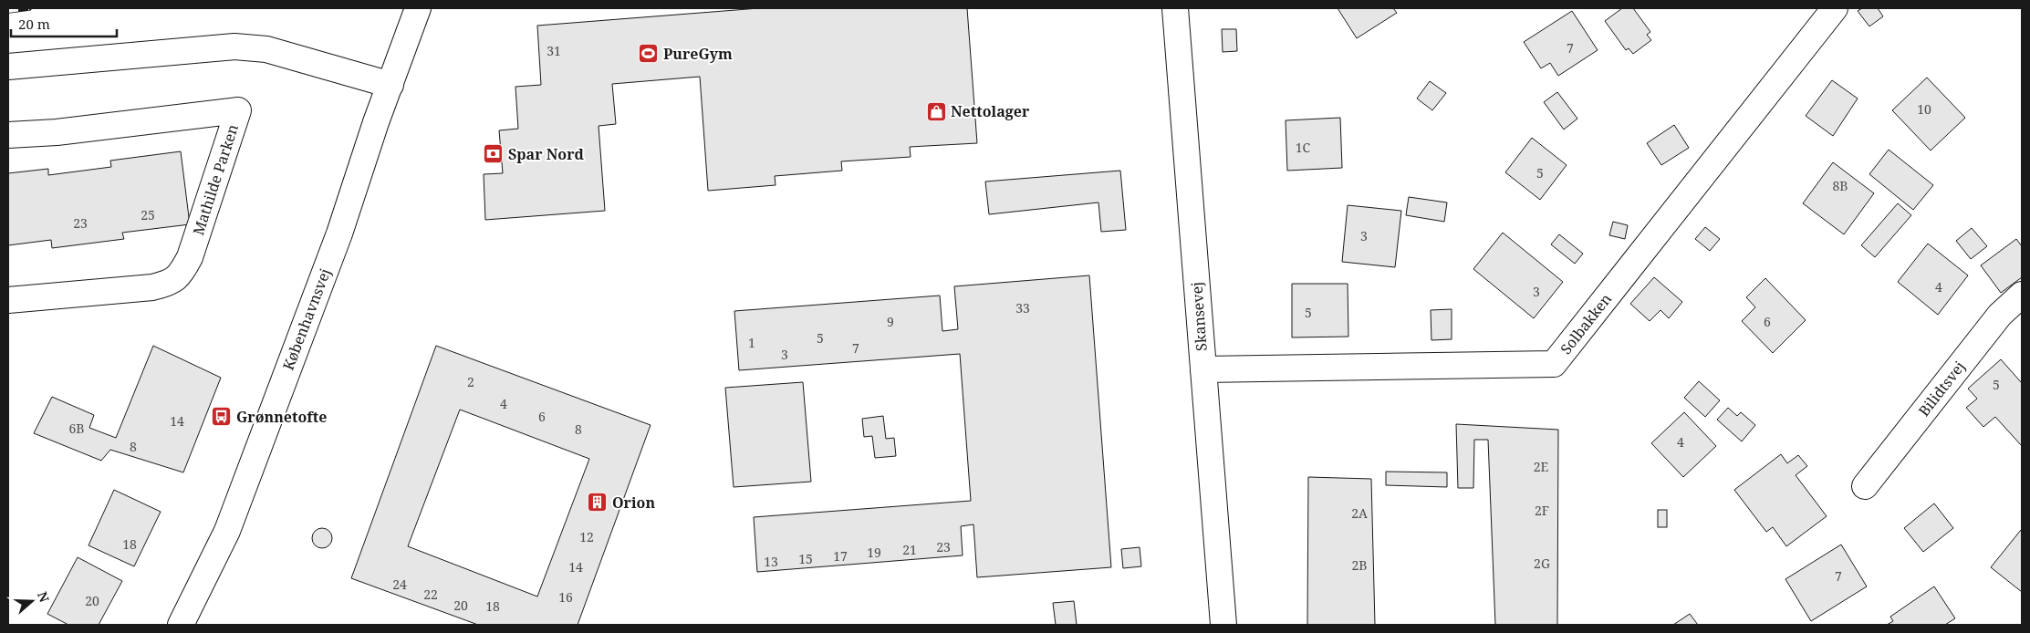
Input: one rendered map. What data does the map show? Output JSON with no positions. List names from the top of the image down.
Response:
{
  "streets": {
    "street": [
      "Mathilde Parken",
      "Skansevej",
      "Københavnsvej",
      "Solbakken",
      "Bilidtsvej"
    ]
  },
  "crossings": [
    ["Skansevej", "Solbakken"]
  ],
  "places": {
    "sports": ["PureGym"],
    "shop": ["Nettolager"],
    "bank": ["Spar Nord"],
    "bus stop": ["Grønnetofte"],
    "building": ["Orion"]
  },
  "house_numbers": [
    "7",
    "31",
    "10",
    "1C",
    "5",
    "8B",
    "25",
    "23",
    "3",
    "4",
    "3",
    "33",
    "5",
    "9",
    "6",
    "5",
    "1",
    "7",
    "3",
    "2",
    "5",
    "4",
    "6",
    "14",
    "6B",
    "8",
    "4",
    "8",
    "2E",
    "2F",
    "2A",
    "12",
    "18",
    "23",
    "21",
    "19",
    "17",
    "15",
    "13",
    "2G",
    "2B",
    "14",
    "7",
    "24",
    "22",
    "16",
    "20",
    "20",
    "18"
  ],
  "scale_bar": "20 m",
  "north": "right"
}
